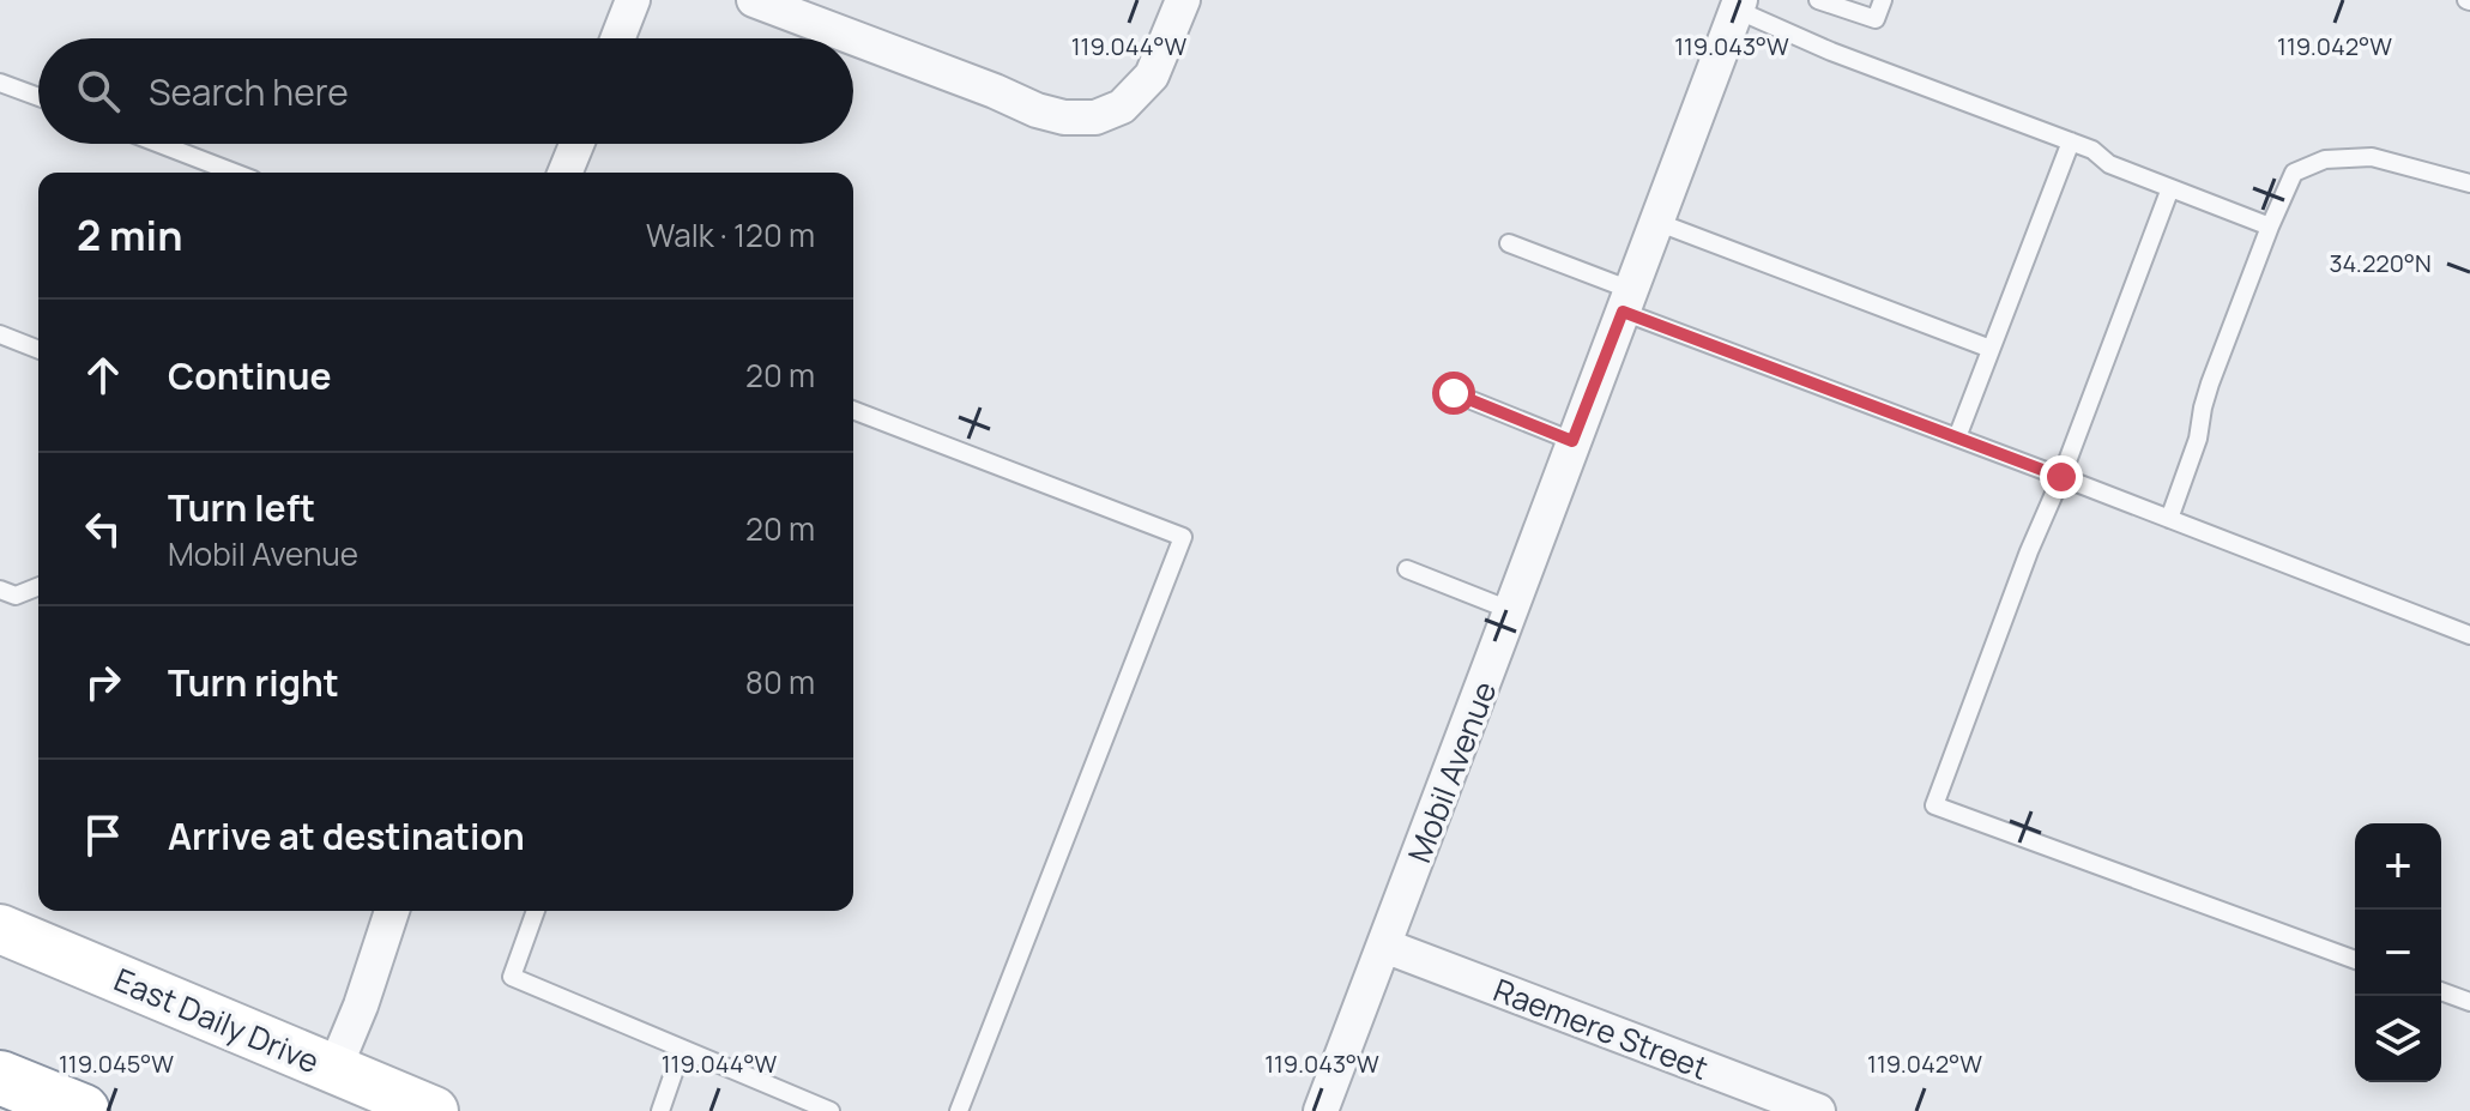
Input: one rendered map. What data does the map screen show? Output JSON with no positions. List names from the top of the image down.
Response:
{
  "streets": {
    "main road": ["East Daily Drive"],
    "street": ["Mobil Avenue", "Raemere Street"]
  },
  "crossings": [
    ["Mobil Avenue", "Raemere Street"]
  ],
  "page": {
    "search": "Search here",
    "heading": ["2 min", "Walk · 120 m"],
    "list": [
      ["Continue", "20 m"],
      ["Turn left", "Mobil Avenue", "20 m"],
      ["Turn right", "80 m"],
      "Arrive at destination"
    ],
    "map_buttons": ["+", "−"]
  },
  "coordinates": [
    "119.044°W",
    "119.043°W",
    "119.042°W",
    "34.220°N",
    "119.045°W"
  ]
}
